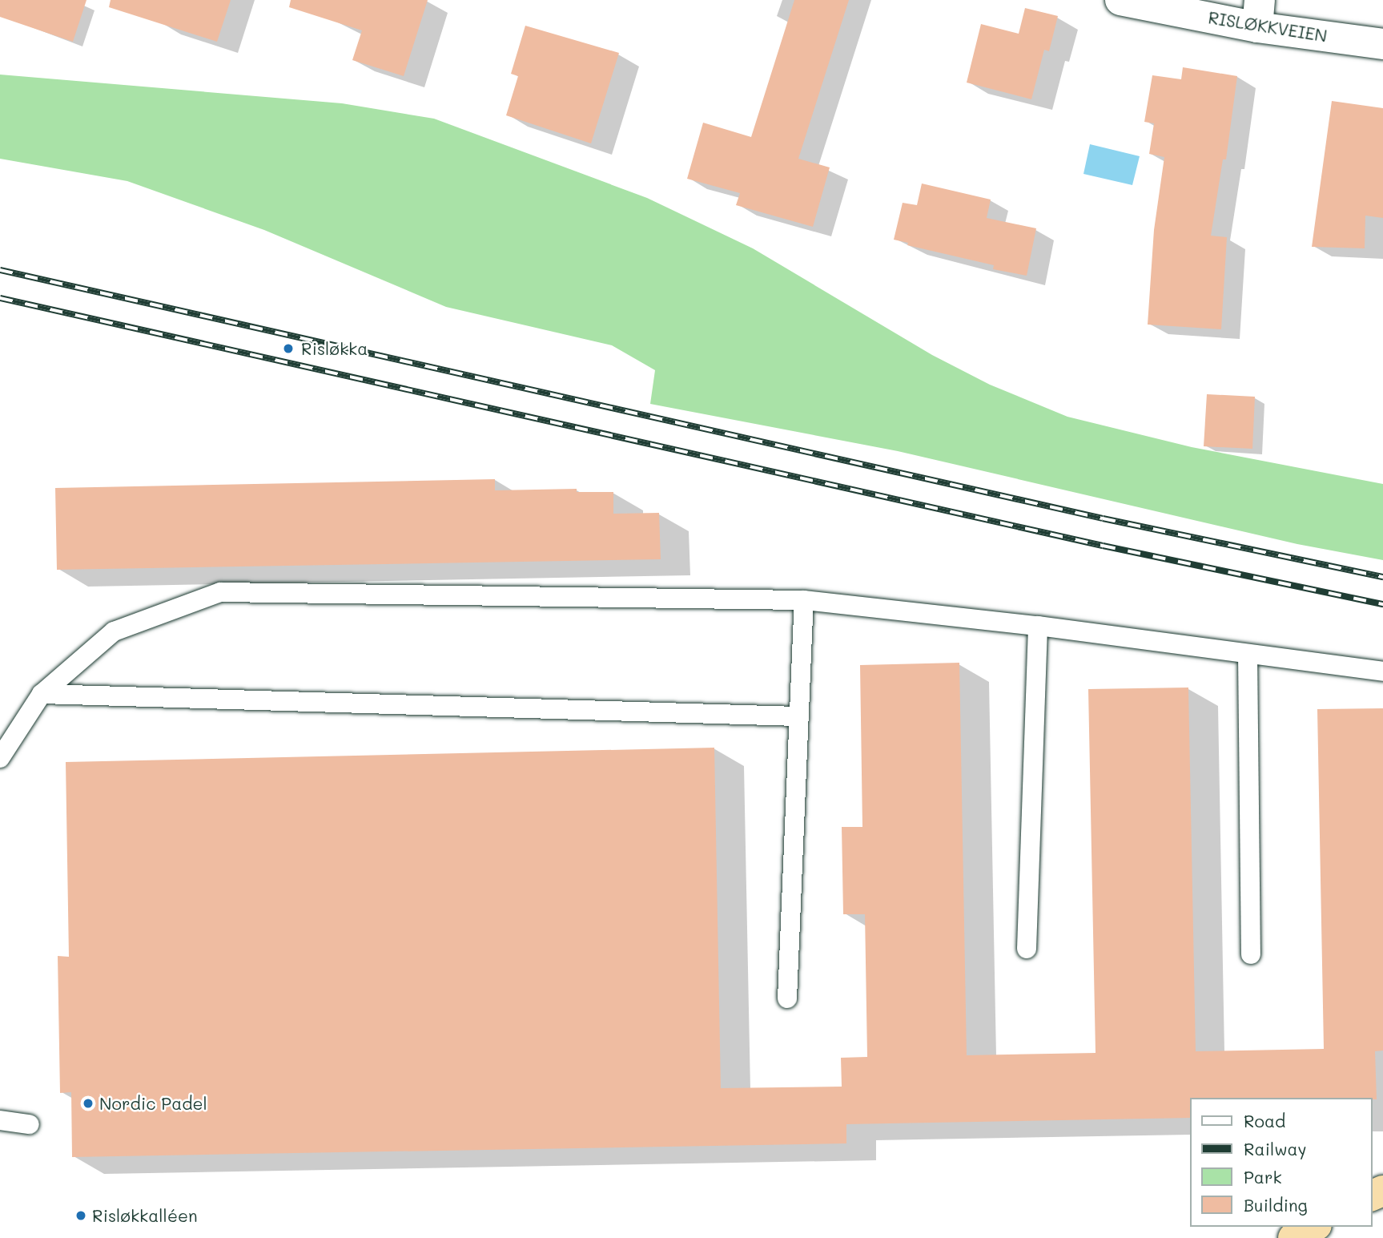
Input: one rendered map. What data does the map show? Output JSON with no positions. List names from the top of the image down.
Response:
{
  "streets": {
    "street": ["RISLØKKVEIEN"]
  },
  "places": ["Risløkka", "Nordic Padel", "Risløkkalléen"],
  "legend": [
    "Road",
    "Railway",
    "Park",
    "Building"
  ]
}
